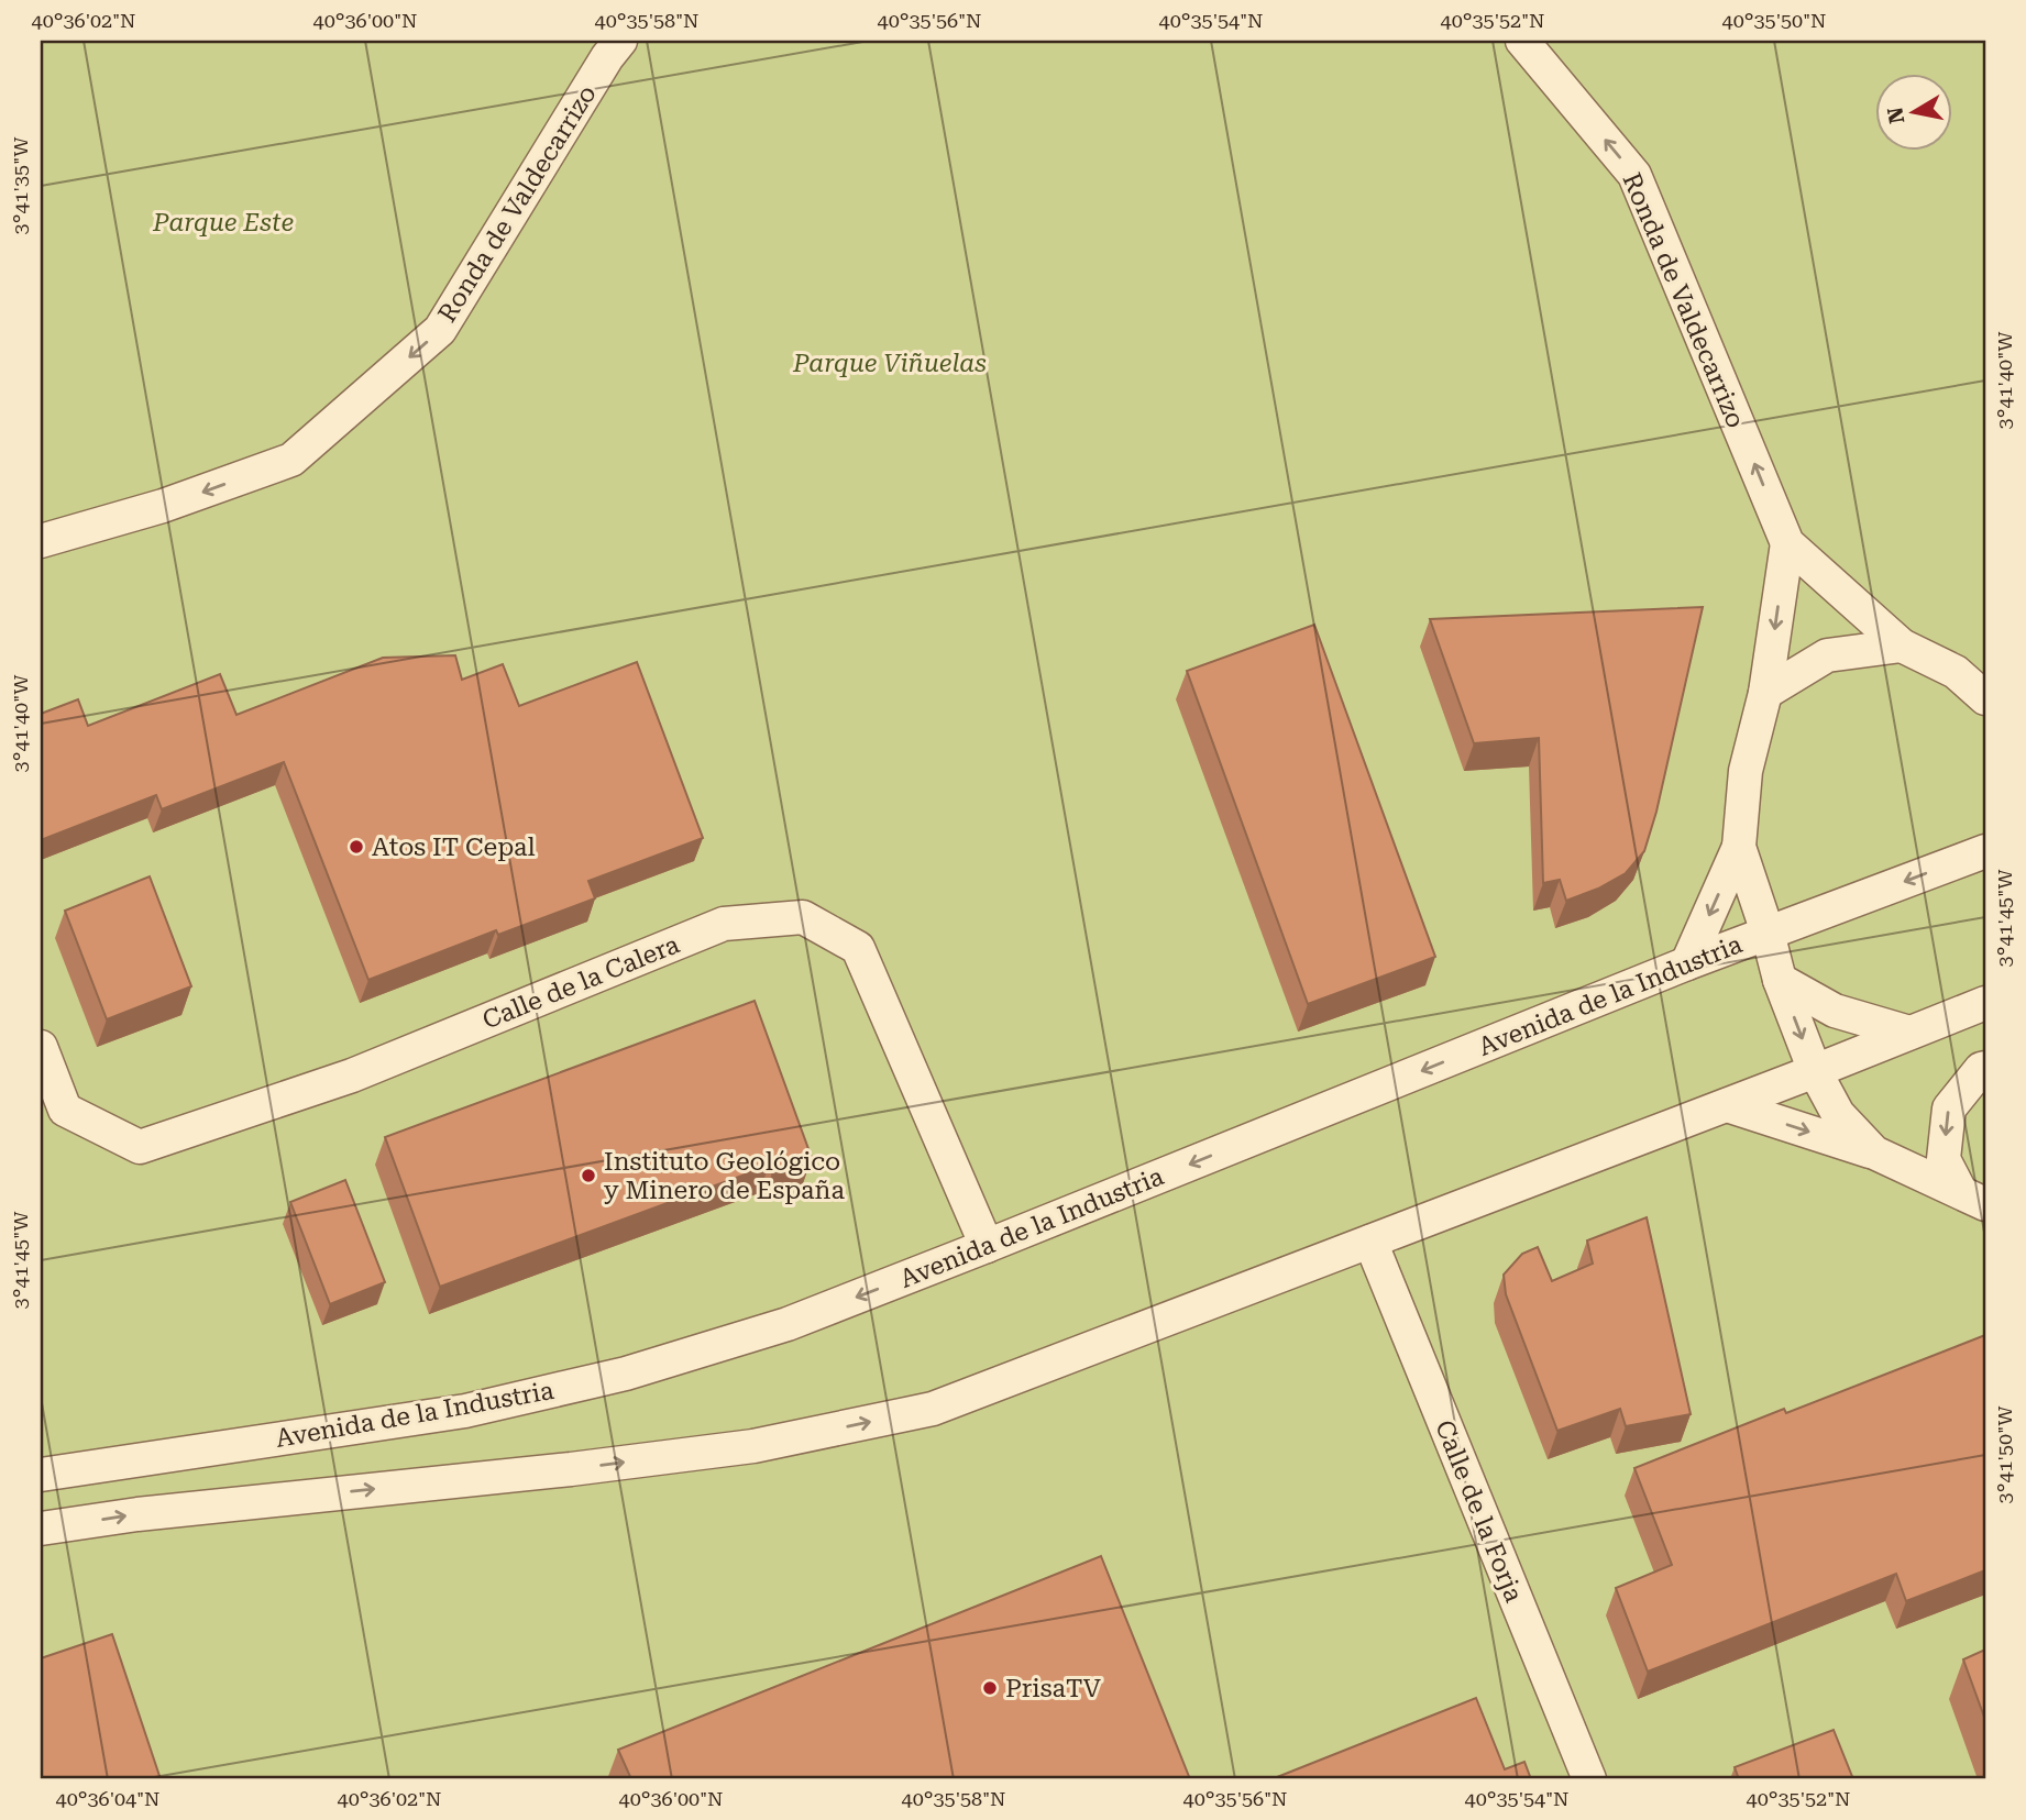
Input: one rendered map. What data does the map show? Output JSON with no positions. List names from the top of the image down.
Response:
{
  "streets": {
    "street": [
      "Ronda de Valdecarrizo",
      "Calle de la Calera",
      "Avenida de la Industria",
      "Calle de la Forja"
    ]
  },
  "crossings": [
    ["Calle de la Calera", "Avenida de la Industria"]
  ],
  "parks": ["Parque Este", "Parque Viñuelas"],
  "places": ["Atos IT Cepal", "Instituto Geológico y Minero de España", "PrisaTV"],
  "north": "left",
  "coordinates": [
    "40°36'02\"N",
    "40°36'00\"N",
    "40°35'58\"N",
    "40°35'56\"N",
    "40°35'54\"N",
    "40°35'52\"N",
    "40°35'50\"N",
    "3°41'35\"W",
    "3°41'40\"W",
    "3°41'45\"W",
    "3°41'50\"W",
    "40°36'04\"N"
  ]
}
